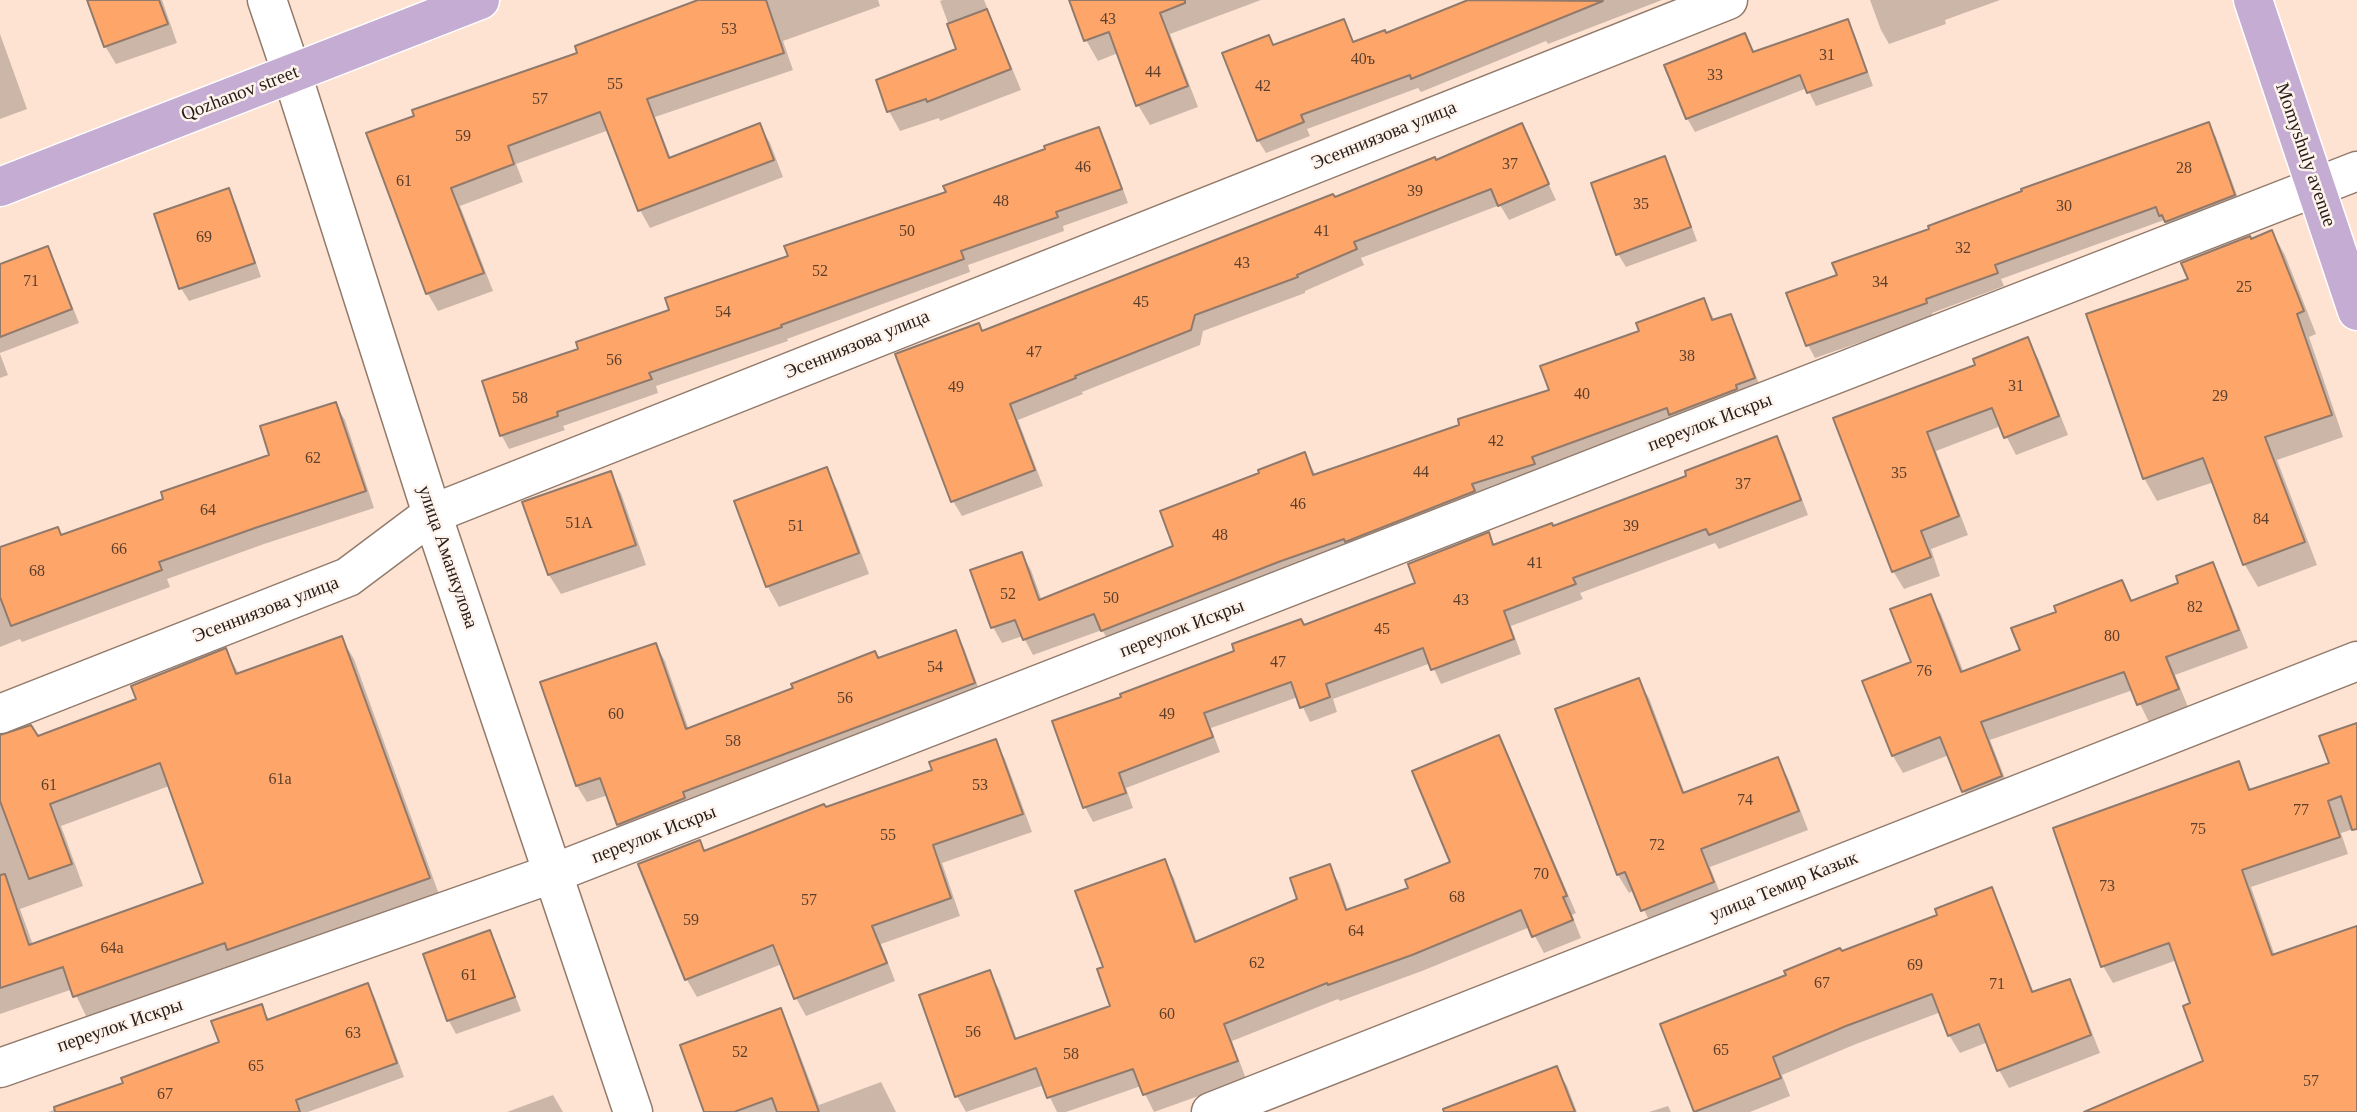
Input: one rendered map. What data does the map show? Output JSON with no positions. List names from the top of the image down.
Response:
{
  "streets": {
    "main road": ["Qozhanov street", "Momyshuly avenue"],
    "street": [
      "Эсенниязова улица",
      "переулок Искры",
      "улица Аманкулова",
      "улица Темир Казык"
    ]
  },
  "crossings": [
    ["Qozhanov street", "улица Аманкулова"],
    ["Эсенниязова улица", "улица Аманкулова"],
    ["Momyshuly avenue", "переулок Искры"],
    ["переулок Искры", "улица Аманкулова"]
  ],
  "house_numbers": [
    "43",
    "53",
    "31",
    "40ъ",
    "44",
    "33",
    "55",
    "42",
    "57",
    "59",
    "37",
    "46",
    "28",
    "61",
    "39",
    "48",
    "35",
    "30",
    "50",
    "41",
    "69",
    "32",
    "43",
    "52",
    "71",
    "34",
    "25",
    "45",
    "54",
    "47",
    "38",
    "56",
    "31",
    "49",
    "40",
    "29",
    "58",
    "42",
    "62",
    "44",
    "35",
    "37",
    "46",
    "64",
    "84",
    "51А",
    "51",
    "39",
    "48",
    "66",
    "41",
    "68",
    "52",
    "50",
    "43",
    "82",
    "45",
    "80",
    "47",
    "54",
    "76",
    "56",
    "60",
    "49",
    "58",
    "61а",
    "61",
    "53",
    "74",
    "77",
    "75",
    "55",
    "72",
    "70",
    "73",
    "68",
    "57",
    "59",
    "64",
    "64а",
    "62",
    "69",
    "61",
    "67",
    "71",
    "60",
    "56",
    "63",
    "65",
    "52",
    "58",
    "65",
    "57",
    "67"
  ]
}
